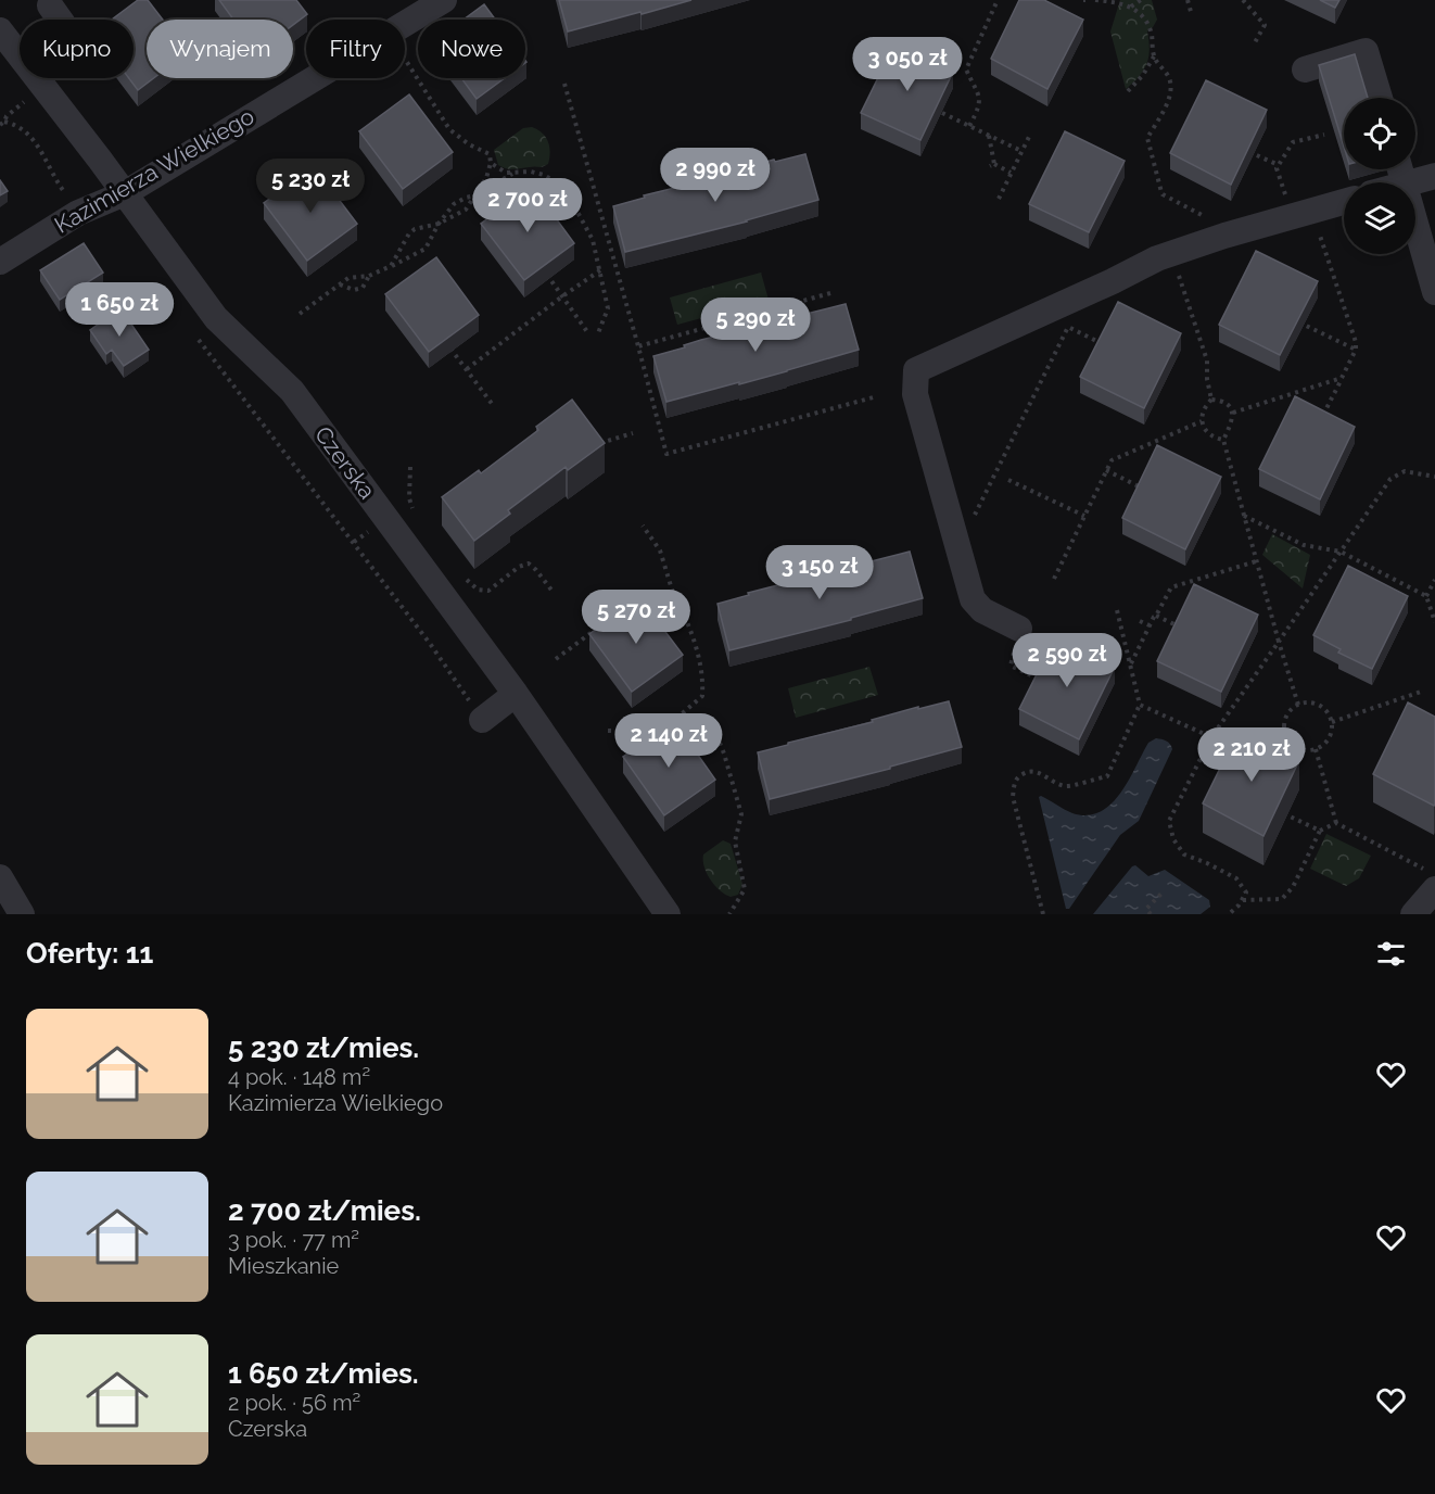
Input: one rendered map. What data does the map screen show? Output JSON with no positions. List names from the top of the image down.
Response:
{
  "streets": {
    "street": ["Kazimierza Wielkiego", "Czerska"]
  },
  "crossings": [
    ["Kazimierza Wielkiego", "Czerska"]
  ],
  "page": {
    "chip": [
      "Kupno",
      "Wynajem",
      "Filtry",
      "Nowe"
    ],
    "price": [
      "3 050 zł",
      "2 990 zł",
      "5 230 zł",
      "2 700 zł",
      "1 650 zł",
      "5 290 zł",
      "3 150 zł",
      "5 270 zł",
      "2 590 zł",
      "2 140 zł",
      "2 210 zł"
    ],
    "heading": "Oferty: 11",
    "list": [
      {
        "name": "5 230 zł/mies.",
        "note": "4 pok. · 148 m² · Kazimierza Wielkiego"
      },
      {
        "name": "2 700 zł/mies.",
        "note": "3 pok. · 77 m² · Mieszkanie"
      },
      {
        "name": "1 650 zł/mies.",
        "note": "2 pok. · 56 m² · Czerska"
      }
    ]
  }
}
